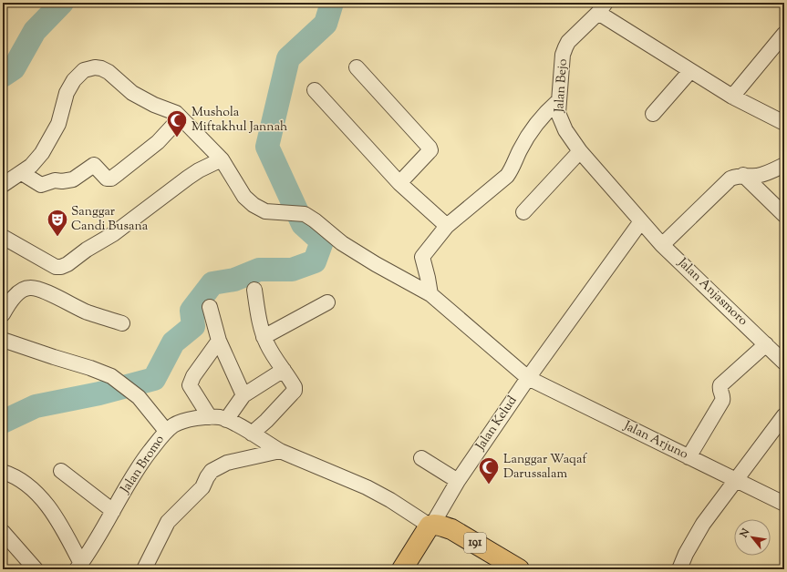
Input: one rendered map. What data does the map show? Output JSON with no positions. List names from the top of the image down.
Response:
{
  "streets": {
    "main road": ["191"],
    "street": [
      "Jalan Bejo",
      "Jalan Anjasmoro",
      "Jalan Kelud",
      "Jalan Arjuno",
      "Jalan Bromo"
    ]
  },
  "crossings": [
    ["Jalan Bejo", "Jalan Anjasmoro"],
    ["Jalan Bejo", "Jalan Kelud"],
    ["Jalan Anjasmoro", "Jalan Kelud"],
    ["Jalan Kelud", "Jalan Arjuno"],
    ["Jalan Kelud", "191"]
  ],
  "places": {
    "mosque": ["Mushola Miftakhul Jannah", "Langgar Waqaf Darussalam"],
    "theatre": ["Sanggar Candi Busana"]
  },
  "north": "top left"
}
